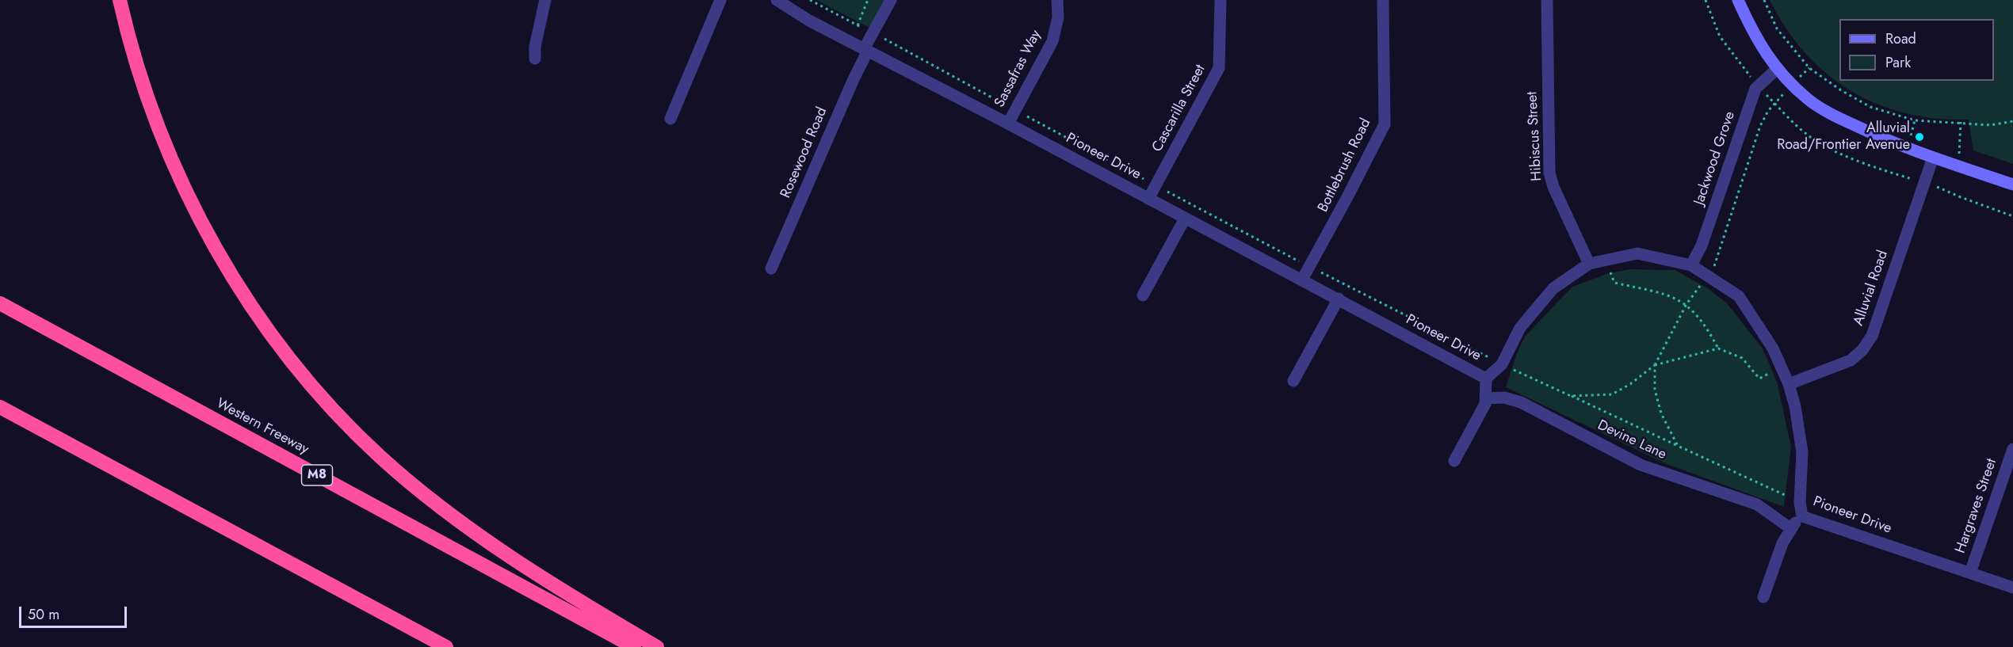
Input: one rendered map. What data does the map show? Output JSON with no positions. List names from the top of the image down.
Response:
{
  "streets": {
    "highway": ["Western Freeway", "M8"],
    "street": [
      "Sassafras Way",
      "Cascarilla Street",
      "Hibiscus Street",
      "Rosewood Road",
      "Pioneer Drive",
      "Jackwood Grove",
      "Bottlebrush Road",
      "Alluvial Road",
      "Devine Lane",
      "Hargraves Street"
    ]
  },
  "crossings": [
    ["Sassafras Way", "Pioneer Drive"],
    ["Cascarilla Street", "Pioneer Drive"],
    ["Hibiscus Street", "Pioneer Drive"],
    ["Rosewood Road", "Pioneer Drive"],
    ["Pioneer Drive", "Jackwood Grove"],
    ["Pioneer Drive", "Bottlebrush Road"],
    ["Pioneer Drive", "Alluvial Road"],
    ["Pioneer Drive", "Hargraves Street"]
  ],
  "places": ["Alluvial Road/Frontier Avenue"],
  "legend": ["Road", "Park"],
  "scale_bar": "50 m"
}
